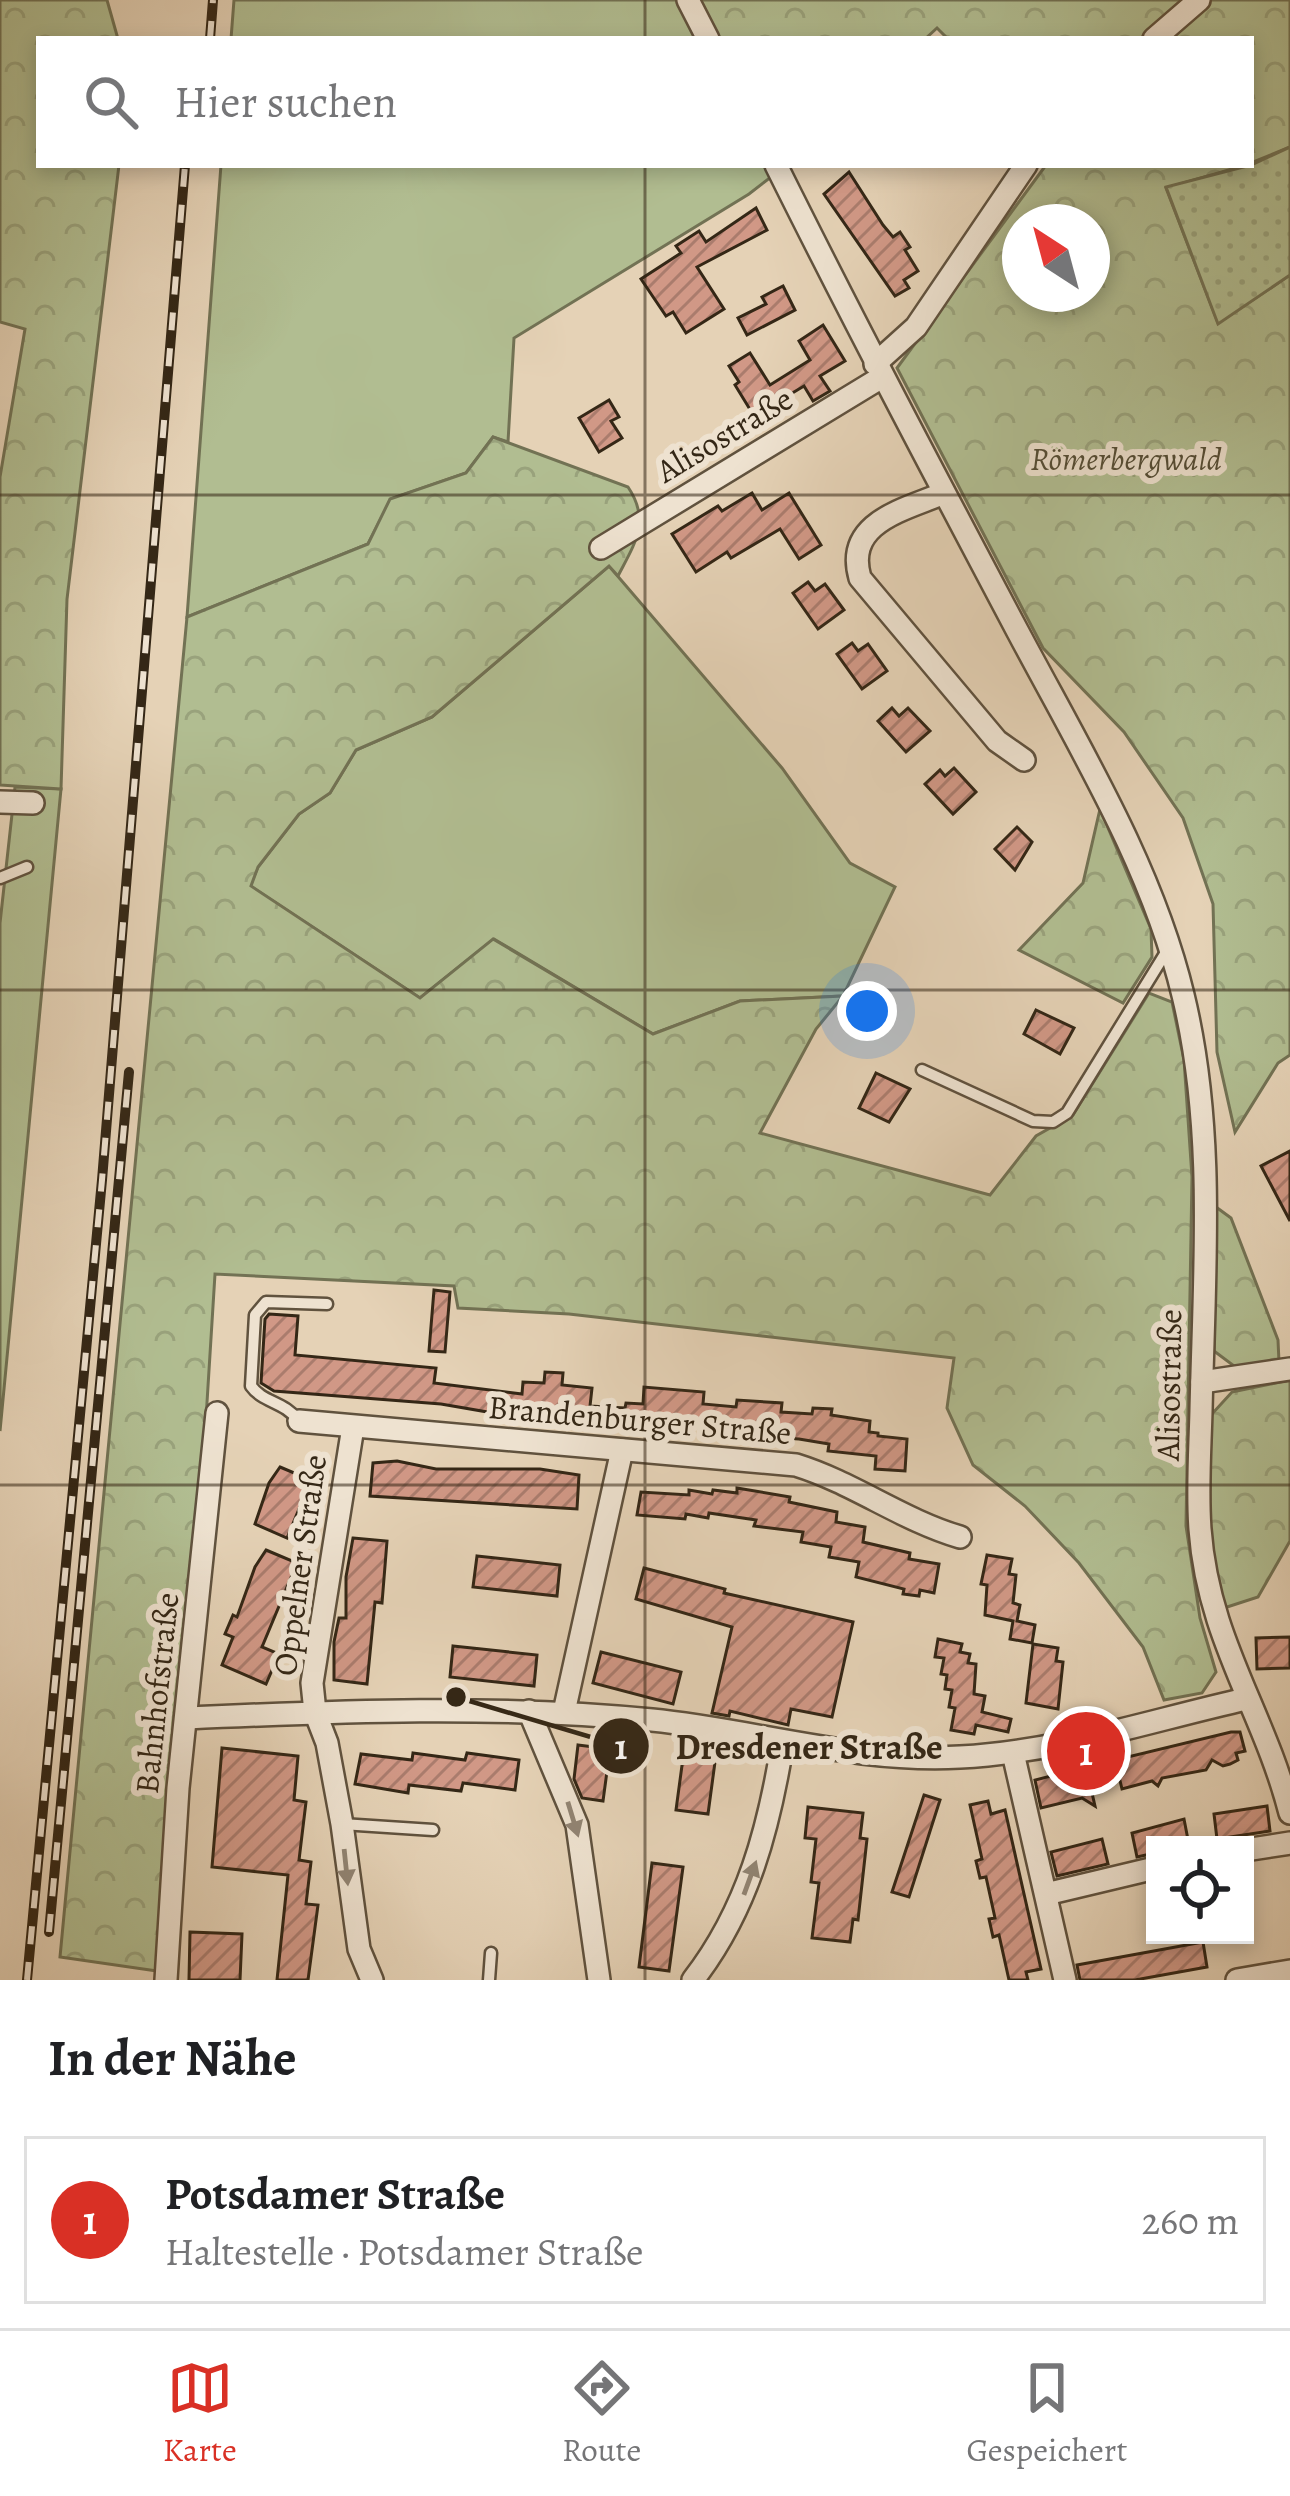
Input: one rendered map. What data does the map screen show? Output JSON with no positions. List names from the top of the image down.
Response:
{
  "streets": {
    "street": [
      "Alisostraße",
      "Brandenburger Straße",
      "Oppelner Straße",
      "Bahnhofstraße"
    ]
  },
  "crossings": [
    ["Brandenburger Straße", "Oppelner Straße"]
  ],
  "parks": ["Römerbergwald"],
  "places": ["Dresdener Straße"],
  "north": "top left",
  "page": {
    "search": "Hier suchen",
    "pins": "1",
    "heading": "In der Nähe",
    "list": [
      {
        "mark": "1",
        "name": "Potsdamer Straße",
        "note": "Haltestelle · Potsdamer Straße",
        "value": "260 m"
      }
    ],
    "nav": ["Karte", "Route", "Gespeichert"]
  }
}
